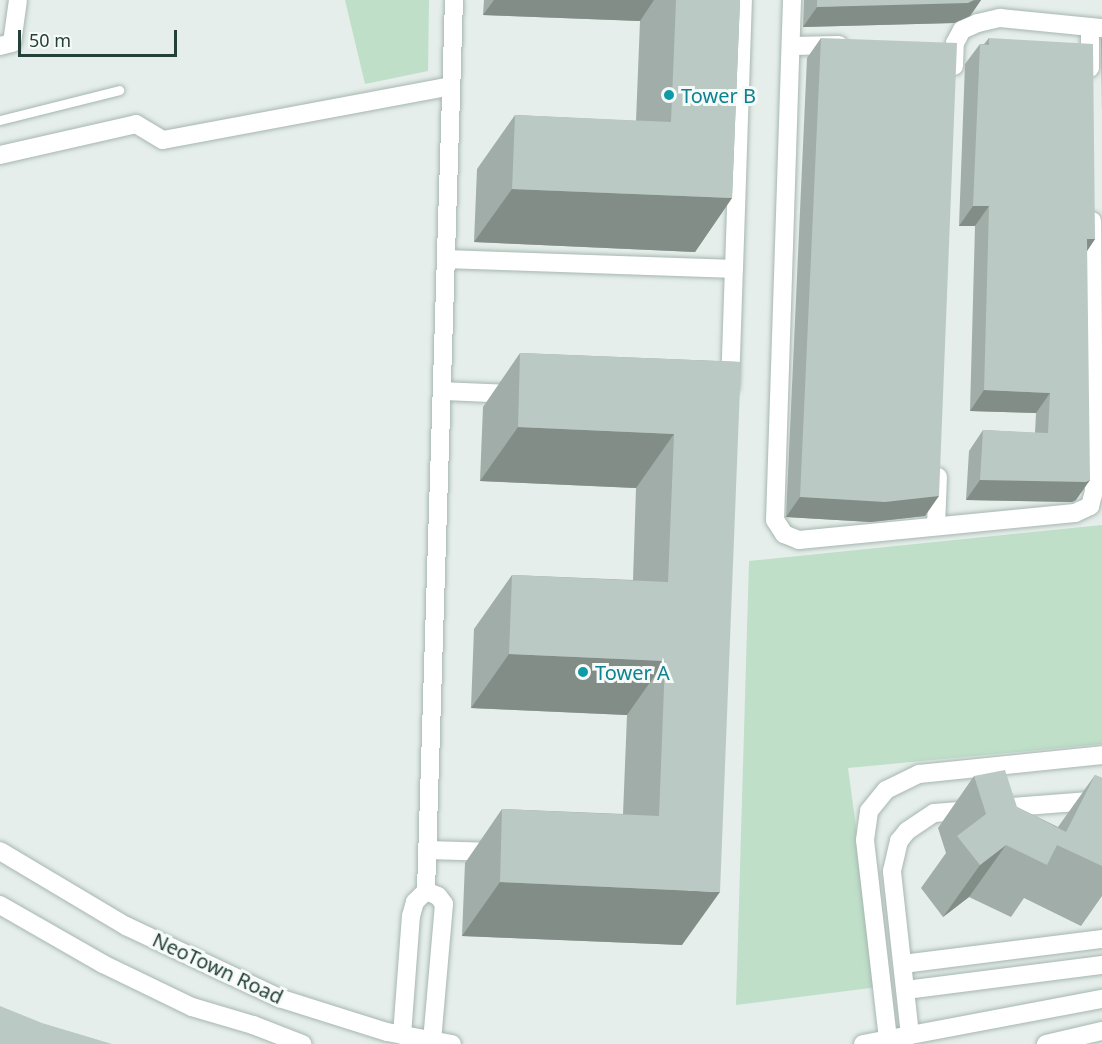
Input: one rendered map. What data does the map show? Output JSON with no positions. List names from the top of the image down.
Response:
{
  "streets": {
    "street": ["NeoTown Road"]
  },
  "places": ["Tower B", "Tower A"],
  "scale_bar": "50 m"
}
